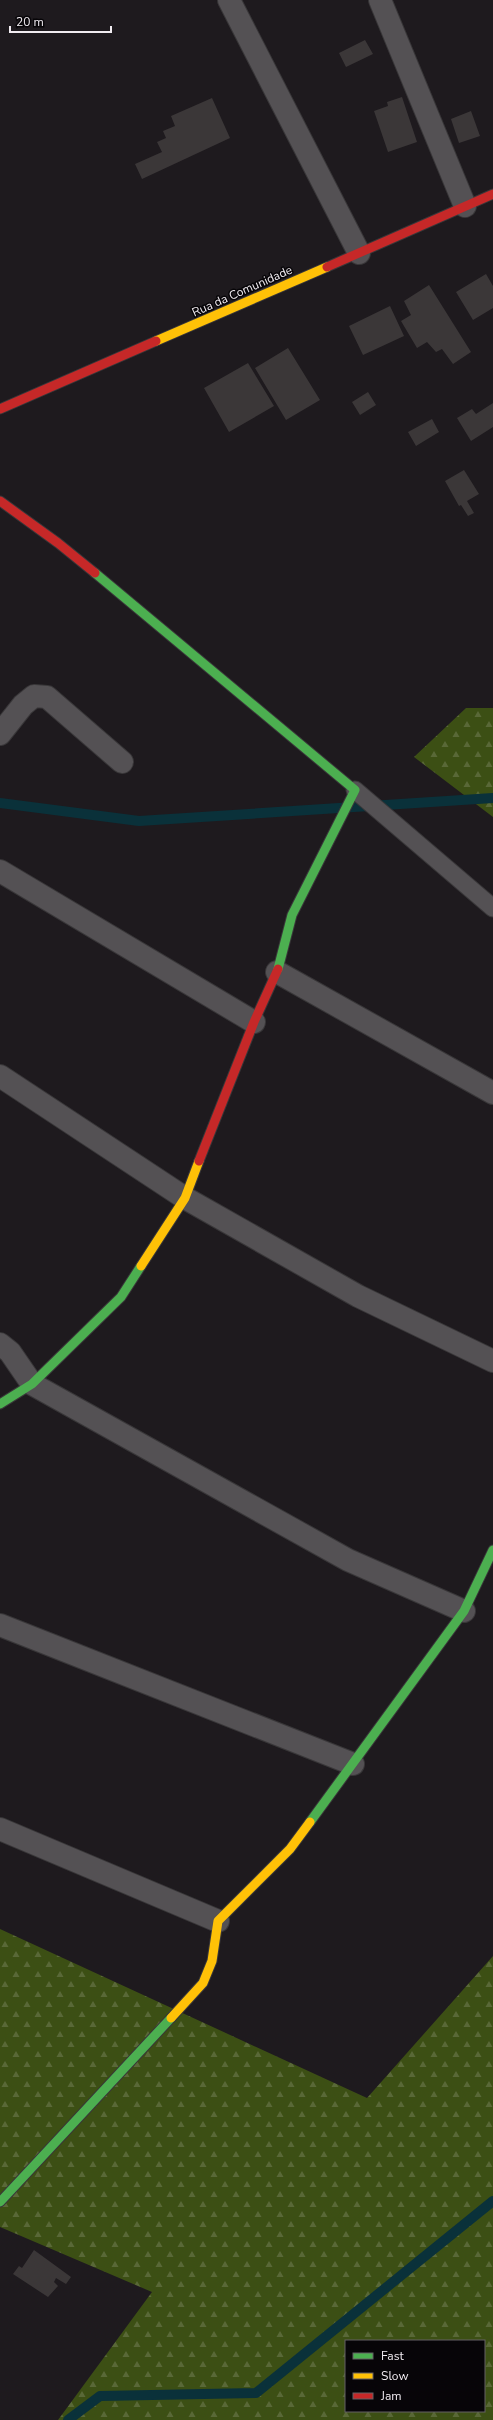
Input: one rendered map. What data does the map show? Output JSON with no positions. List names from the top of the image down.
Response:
{
  "streets": {
    "street": ["Rua da Comunidade"]
  },
  "legend": ["Fast", "Slow", "Jam"],
  "scale_bar": "20 m"
}
